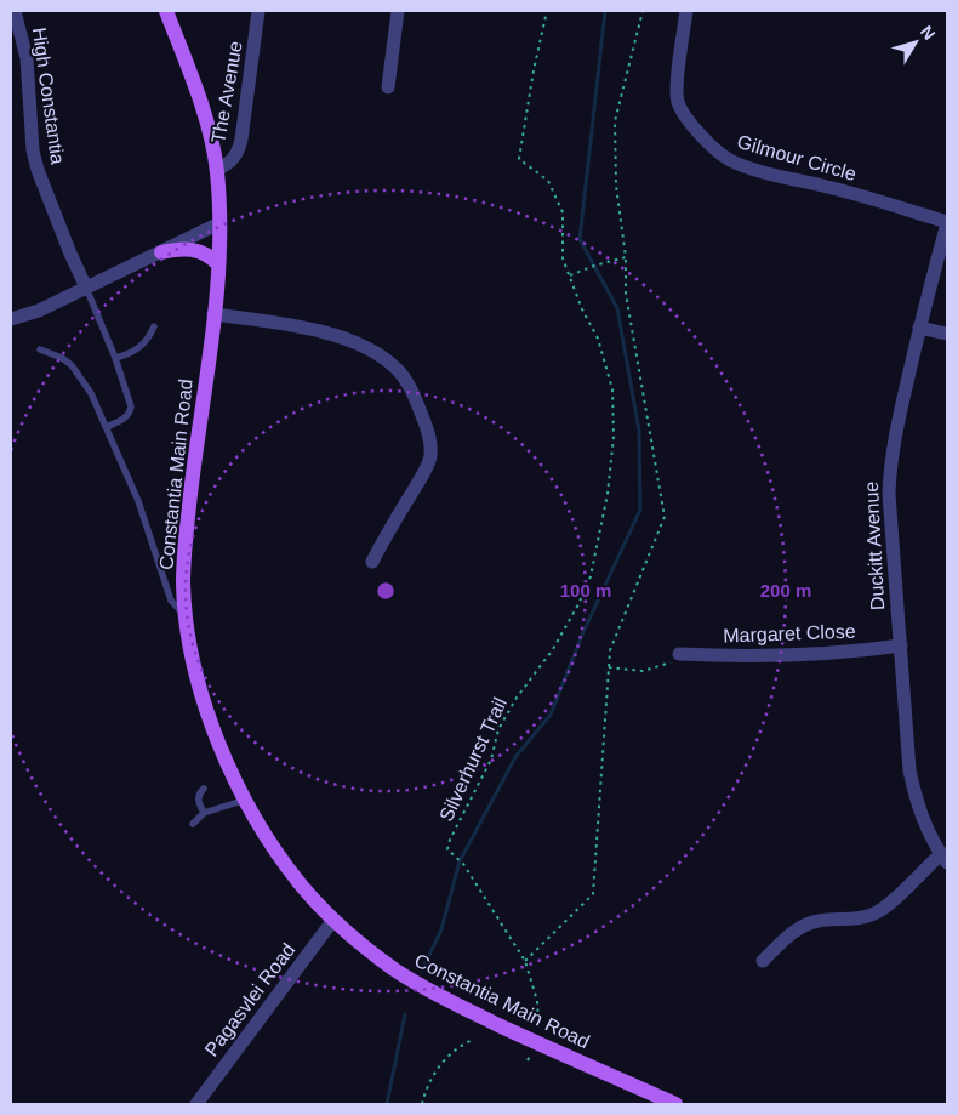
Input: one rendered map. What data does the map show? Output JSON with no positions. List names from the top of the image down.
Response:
{
  "streets": {
    "main road": ["Constantia Main Road"],
    "street": [
      "The Avenue",
      "High Constantia",
      "Gilmour Circle",
      "Duckitt Avenue",
      "Margaret Close",
      "Pagasvlei Road"
    ],
    "path": ["Silverhurst Trail"]
  },
  "crossings": [
    ["The Avenue", "Constantia Main Road"],
    ["Gilmour Circle", "Duckitt Avenue"],
    ["Constantia Main Road", "Pagasvlei Road"],
    ["Duckitt Avenue", "Margaret Close"]
  ],
  "north": "top right",
  "rings": ["100 m", "200 m"]
}
